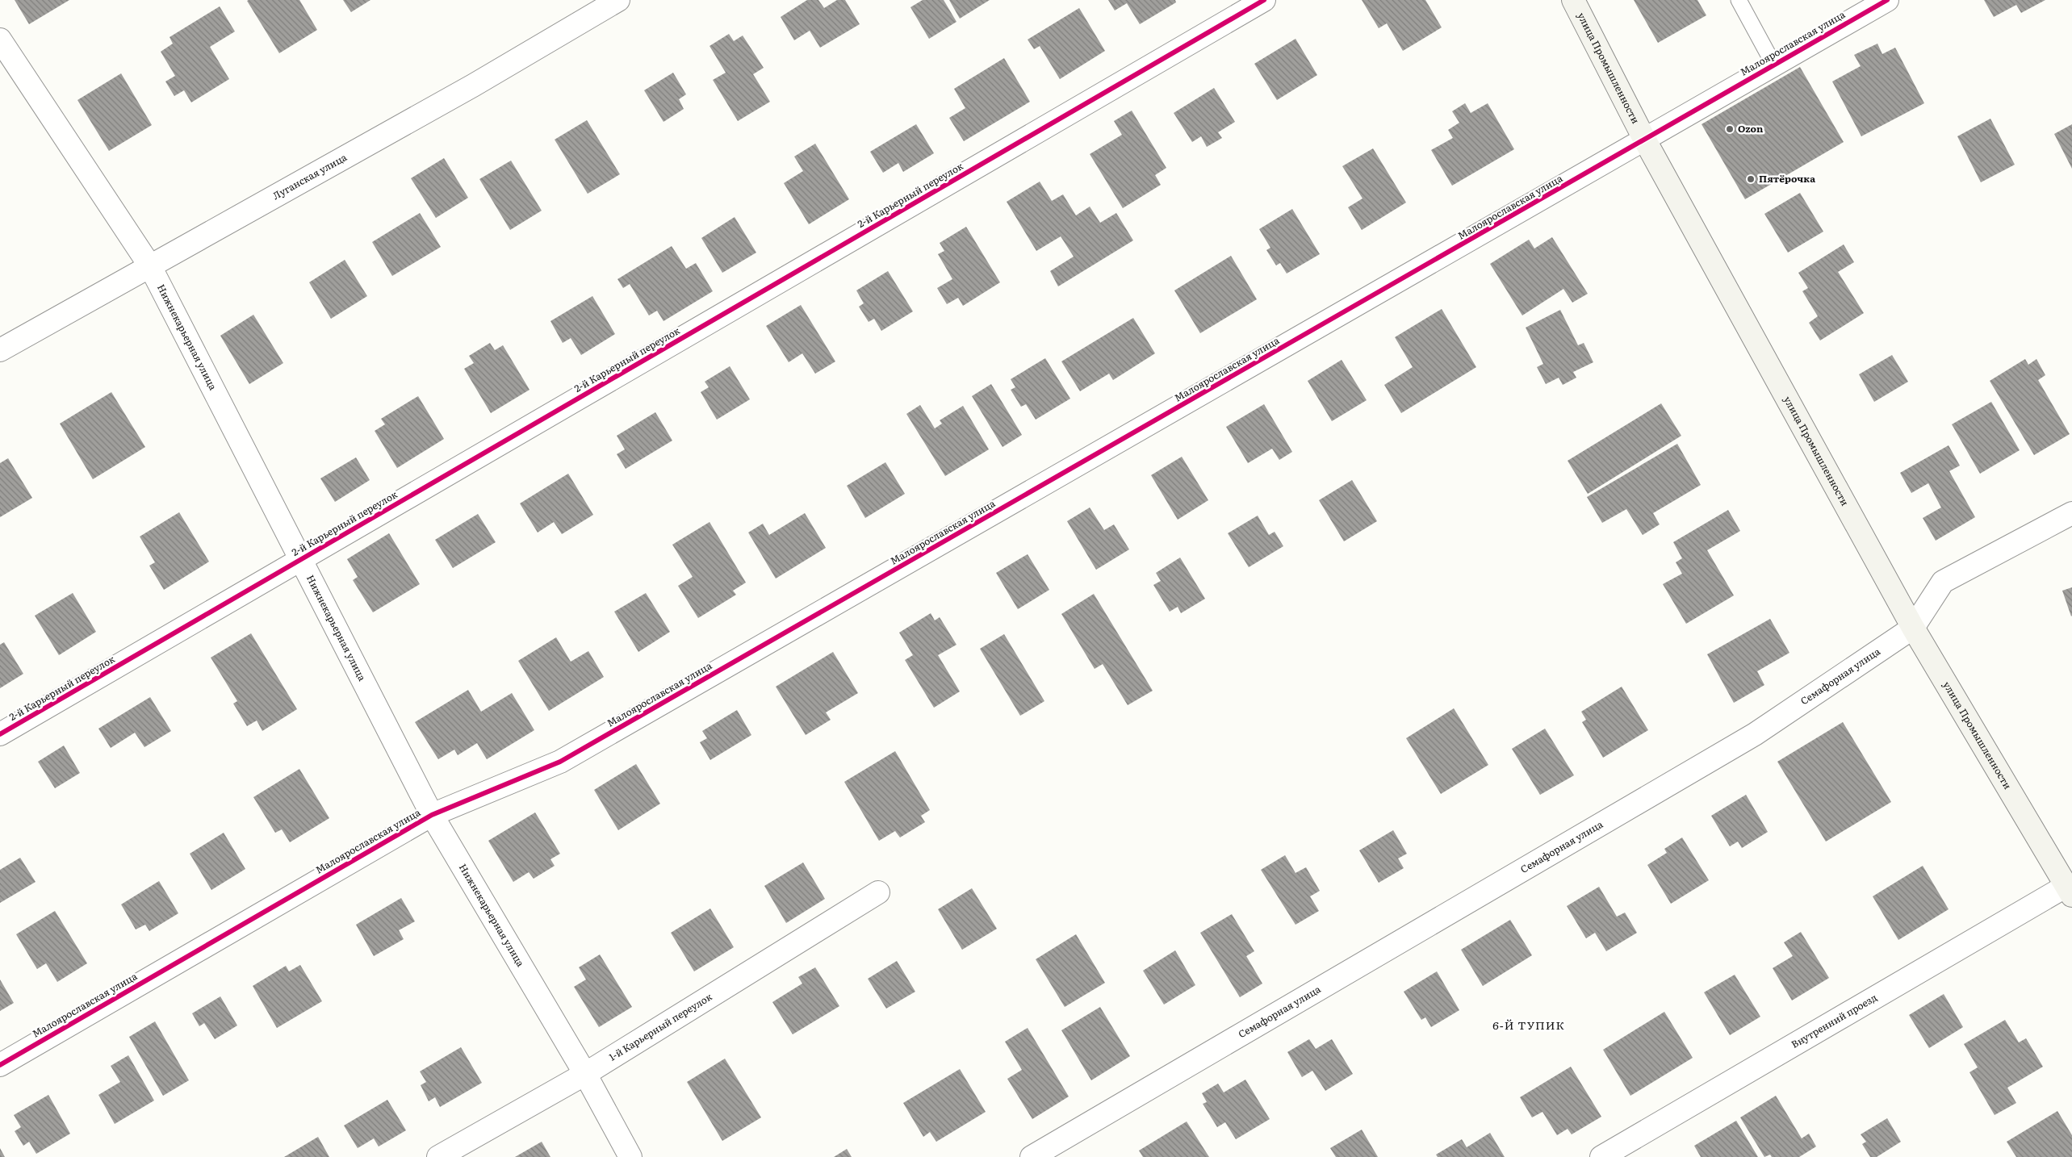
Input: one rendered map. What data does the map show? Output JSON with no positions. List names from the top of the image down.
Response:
{
  "streets": {
    "main road": ["улица Промышленности"],
    "street": [
      "Малоярославская улица",
      "Луганская улица",
      "2-й Карьерный переулок",
      "Нижнекарьерная улица",
      "Семафорная улица",
      "Внутренний проезд",
      "1-й Карьерный переулок"
    ]
  },
  "crossings": [
    ["Малоярославская улица", "улица Промышленности"],
    ["Малоярославская улица", "Нижнекарьерная улица"],
    ["улица Промышленности", "Семафорная улица"],
    ["улица Промышленности", "Внутренний проезд"],
    ["Луганская улица", "Нижнекарьерная улица"],
    ["2-й Карьерный переулок", "Нижнекарьерная улица"],
    ["Нижнекарьерная улица", "1-й Карьерный переулок"]
  ],
  "districts": ["6-Й ТУПИК"],
  "places": ["Ozon", "Пятёрочка"]
}
